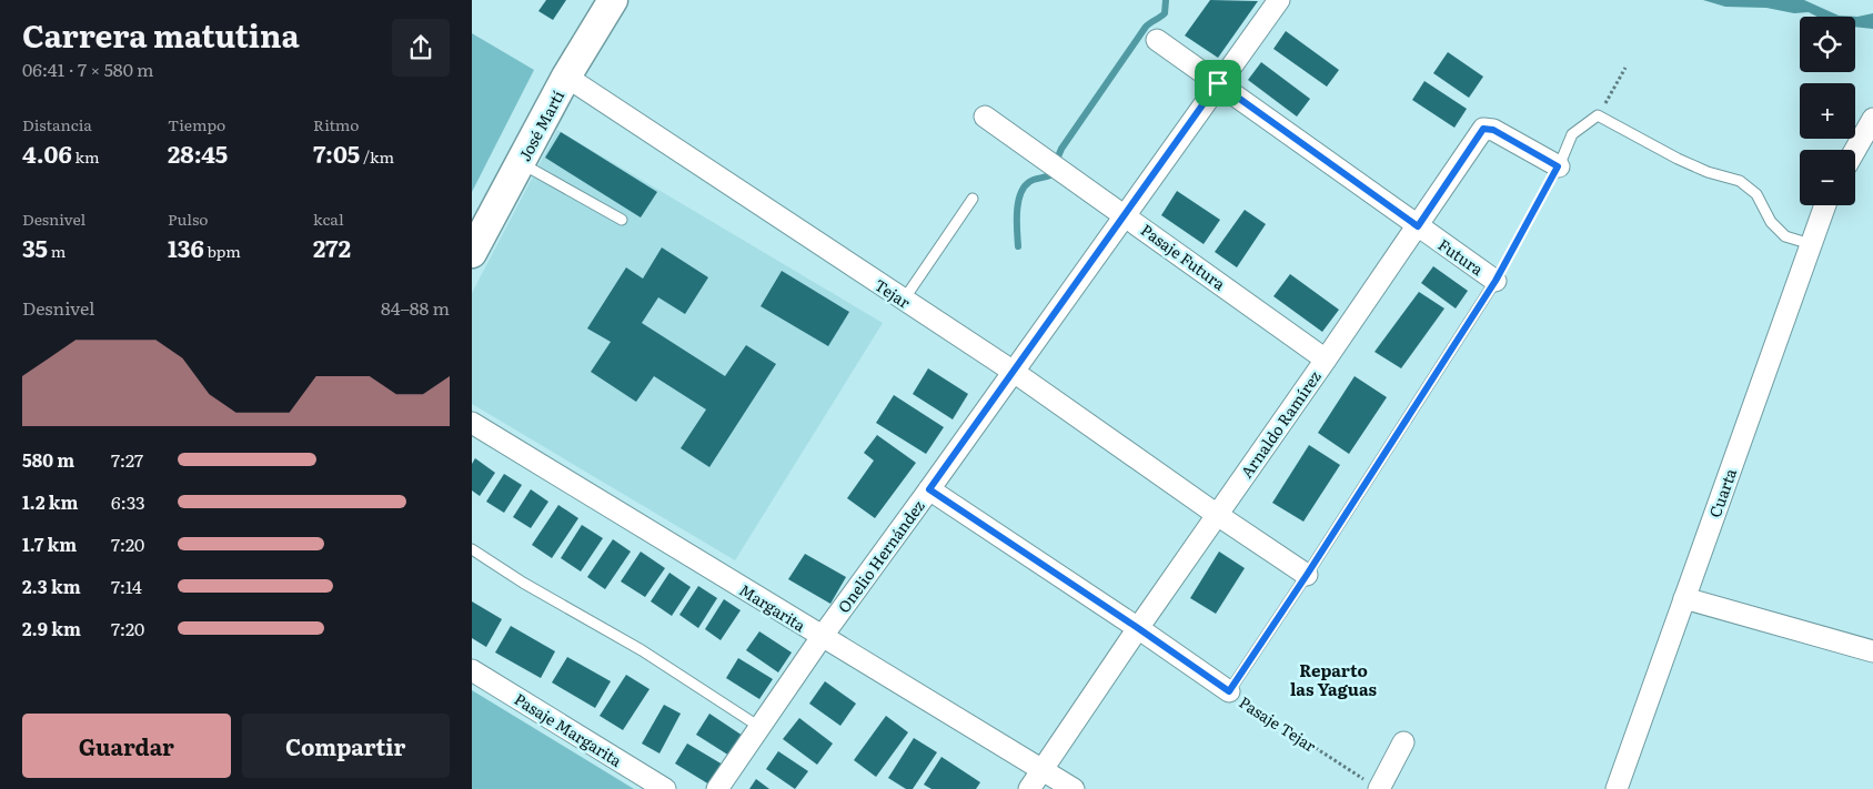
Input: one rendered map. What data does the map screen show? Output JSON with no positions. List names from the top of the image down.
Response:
{
  "streets": {
    "street": [
      "José Martí",
      "Pasaje Futura",
      "Futura",
      "Tejar",
      "Arnaldo Ramírez",
      "Cuarta",
      "Onelio Hernández",
      "Margarita",
      "Pasaje Tejar",
      "Pasaje Margarita"
    ]
  },
  "crossings": [
    ["José Martí", "Tejar"],
    ["Pasaje Futura", "Arnaldo Ramírez"],
    ["Pasaje Futura", "Onelio Hernández"],
    ["Futura", "Arnaldo Ramírez"],
    ["Futura", "Onelio Hernández"],
    ["Tejar", "Arnaldo Ramírez"],
    ["Tejar", "Onelio Hernández"],
    ["Arnaldo Ramírez", "Margarita"],
    ["Arnaldo Ramírez", "Pasaje Tejar"],
    ["Onelio Hernández", "Margarita"],
    ["Onelio Hernández", "Pasaje Tejar"]
  ],
  "districts": ["Reparto las Yaguas"],
  "page": {
    "heading": ["Carrera matutina", "06:41 · 7 × 580 m"],
    "map_buttons": ["+", "−"],
    "stats": [
      ["Distancia", "4.06 km"],
      ["Tiempo", "28:45"],
      ["Ritmo", "7:05 /km"],
      ["Desnivel", "35 m"],
      ["Pulso", "136 bpm"],
      ["kcal", "272"]
    ],
    "chart": ["Desnivel", "84–88 m"],
    "list": [
      {
        "name": "580 m",
        "note": "7:27"
      },
      {
        "name": "1.2 km",
        "note": "6:33"
      },
      {
        "name": "1.7 km",
        "note": "7:20"
      },
      {
        "name": "2.3 km",
        "note": "7:14"
      },
      {
        "name": "2.9 km",
        "note": "7:20"
      }
    ],
    "buttons": ["Guardar", "Compartir"]
  }
}
